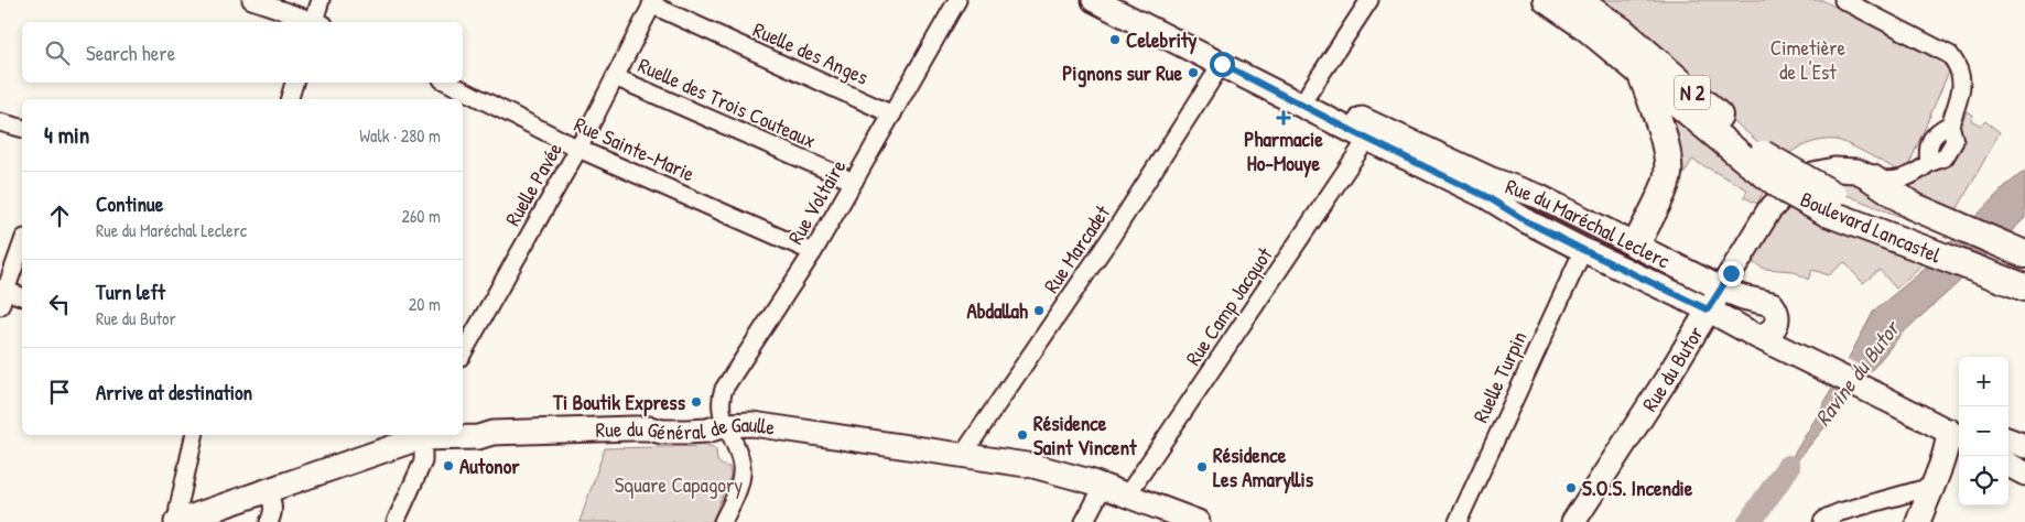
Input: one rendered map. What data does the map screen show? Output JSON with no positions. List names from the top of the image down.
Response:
{
  "streets": {
    "main road": ["N 2", "Boulevard Lancastel"],
    "street": [
      "Ruelle des Anges",
      "Ruelle des Trois Couteaux",
      "Rue Sainte-Marie",
      "Ruelle Pavée",
      "Rue Voltaire",
      "Rue du Maréchal Leclerc",
      "Rue Marcadet",
      "Rue Camp Jacquot",
      "Rue du Butor",
      "Ruelle Turpin",
      "Rue du Général de Gaulle"
    ]
  },
  "crossings": [
    ["Ruelle des Anges", "Ruelle Pavée"],
    ["Ruelle des Anges", "Rue Voltaire"],
    ["Ruelle des Trois Couteaux", "Ruelle Pavée"],
    ["Ruelle des Trois Couteaux", "Rue Voltaire"],
    ["Rue Sainte-Marie", "Ruelle Pavée"],
    ["Rue Sainte-Marie", "Rue Voltaire"],
    ["Rue Voltaire", "Rue du Général de Gaulle"],
    ["Rue du Maréchal Leclerc", "Rue Marcadet"],
    ["Rue du Maréchal Leclerc", "Rue Camp Jacquot"],
    ["Rue du Maréchal Leclerc", "Rue du Butor"],
    ["Rue du Maréchal Leclerc", "Ruelle Turpin"],
    ["Rue Marcadet", "Rue du Général de Gaulle"],
    ["Rue Camp Jacquot", "Rue du Général de Gaulle"]
  ],
  "water": ["Ravine du Butor"],
  "parks": ["Cimetière de L'Est", "Square Capagory"],
  "places": {
    "other": [
      "Celebrity",
      "Pignons sur Rue",
      "Abdallah",
      "Ti Boutik Express",
      "Résidence Saint Vincent",
      "Autonor",
      "Résidence Les Amaryllis",
      "S.O.S. Incendie"
    ],
    "health": ["Pharmacie Ho-Mouye"]
  },
  "page": {
    "search": "Search here",
    "heading": ["4 min", "Walk · 280 m"],
    "list": [
      ["Continue", "Rue du Maréchal Leclerc", "260 m"],
      ["Turn left", "Rue du Butor", "20 m"],
      "Arrive at destination"
    ],
    "map_buttons": ["+", "−"]
  }
}
